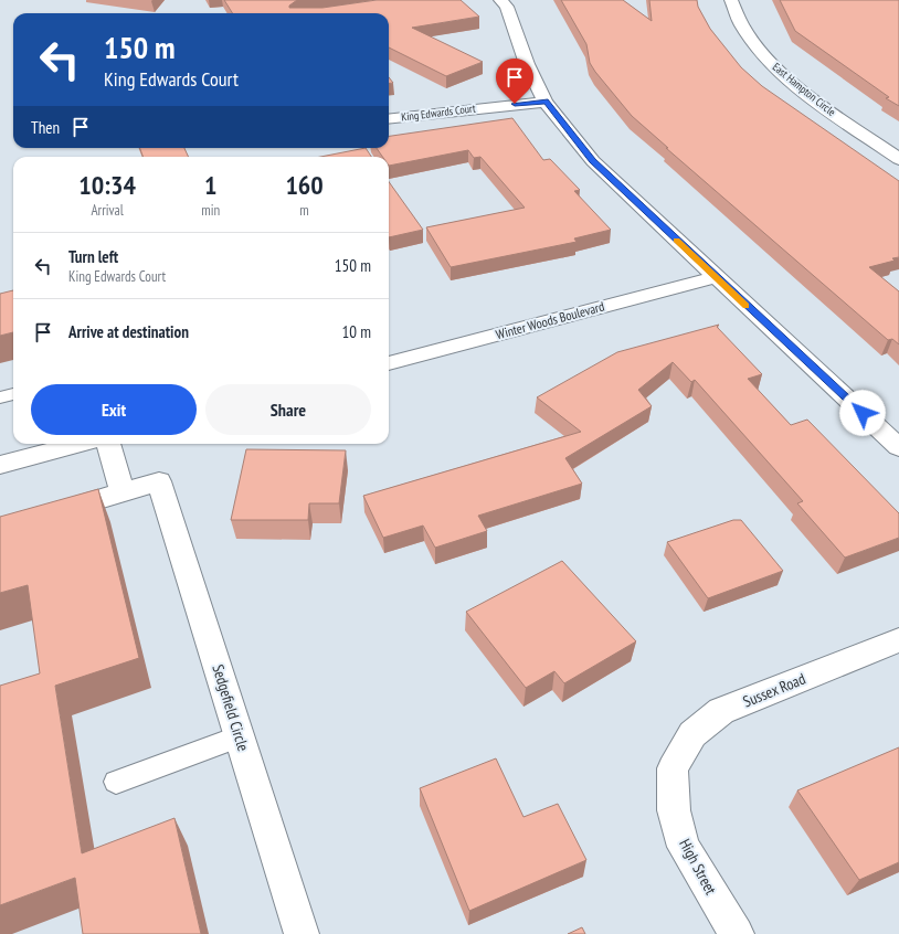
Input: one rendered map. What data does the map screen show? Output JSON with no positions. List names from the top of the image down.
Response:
{
  "streets": {
    "street": [
      "East Hampton Circle",
      "King Edwards Court",
      "Winter Woods Boulevard",
      "Sussex Road",
      "Sedgefield Circle",
      "High Street"
    ]
  },
  "crossings": [
    ["Sussex Road", "High Street"]
  ],
  "page": {
    "turn": ["150 m", "King Edwards Court"],
    "then": "Then",
    "eta": [
      "10:34",
      "Arrival",
      "1",
      "min",
      "160",
      "m"
    ],
    "list": [
      {
        "name": "Turn left",
        "note": "King Edwards Court",
        "value": "150 m"
      },
      {
        "name": "Arrive at destination",
        "value": "10 m"
      }
    ],
    "buttons": ["Exit", "Share"]
  }
}
